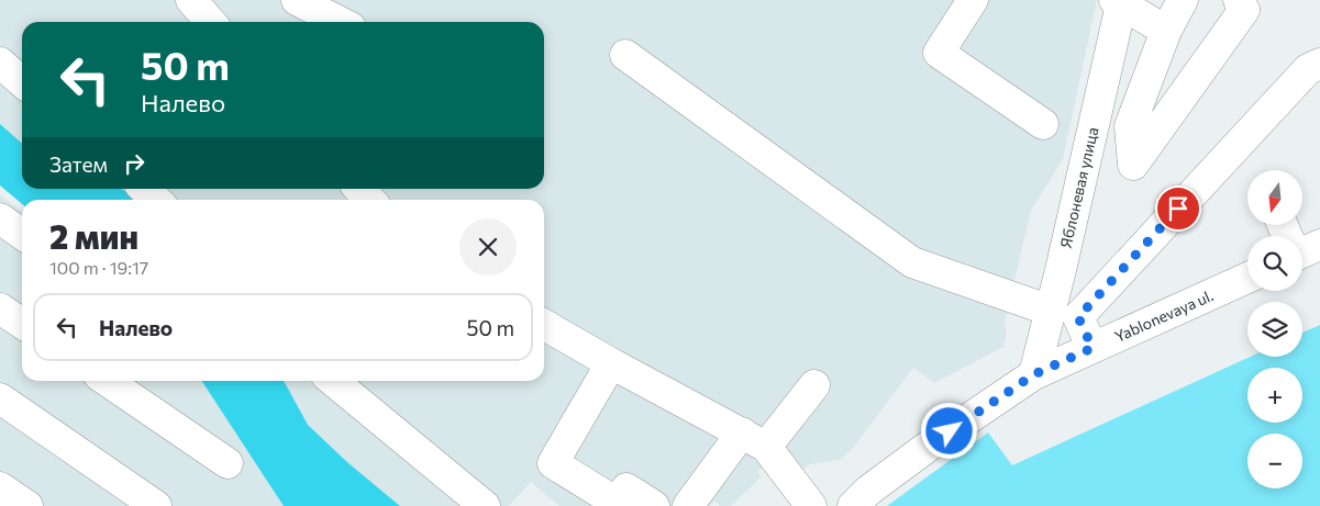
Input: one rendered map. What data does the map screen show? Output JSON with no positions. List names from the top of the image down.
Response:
{
  "streets": {
    "street": ["Яблоневая улица", "Yablonevaya ul."]
  },
  "crossings": [
    ["Яблоневая улица", "Yablonevaya ul."]
  ],
  "north": "bottom",
  "page": {
    "turn": ["50 m", "Налево"],
    "then": "Затем",
    "map_buttons": ["+", "−"],
    "heading": ["2 мин", "100 m · 19:17"],
    "list": [
      {
        "name": "Налево",
        "value": "50 m"
      }
    ]
  }
}
